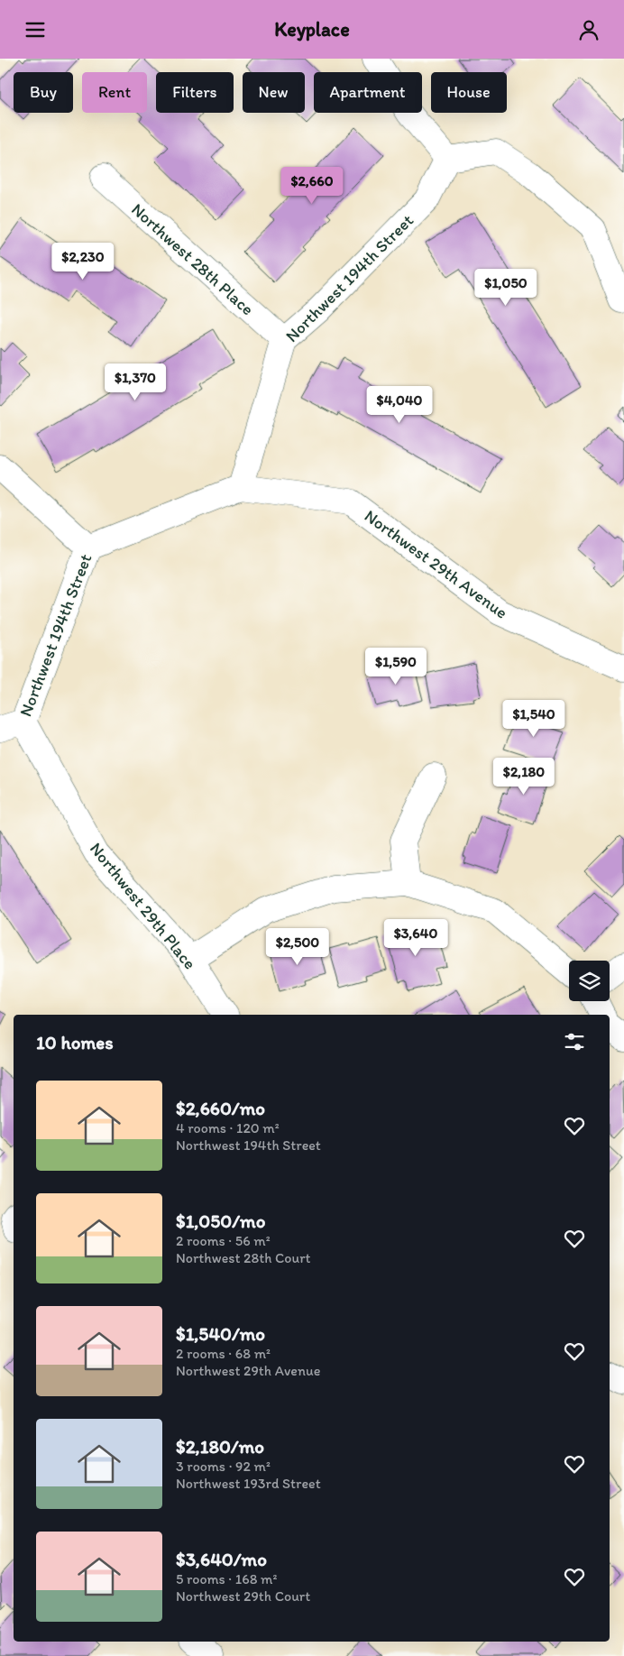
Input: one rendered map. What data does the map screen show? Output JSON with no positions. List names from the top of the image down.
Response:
{
  "streets": {
    "street": [
      "Northwest 28th Place",
      "Northwest 194th Street",
      "Northwest 29th Avenue",
      "Northwest 29th Place"
    ]
  },
  "crossings": [
    ["Northwest 28th Place", "Northwest 194th Street"],
    ["Northwest 194th Street", "Northwest 29th Avenue"],
    ["Northwest 194th Street", "Northwest 29th Place"]
  ],
  "page": {
    "header": "Keyplace",
    "chip": [
      "Buy",
      "Rent",
      "Filters",
      "New",
      "Apartment",
      "House"
    ],
    "price": [
      "$2,660",
      "$2,230",
      "$1,050",
      "$1,370",
      "$4,040",
      "$1,590",
      "$1,540",
      "$2,180",
      "$3,640",
      "$2,500"
    ],
    "heading": "10 homes",
    "list": [
      {
        "name": "$2,660/mo",
        "note": "4 rooms · 120 m² · Northwest 194th Street"
      },
      {
        "name": "$1,050/mo",
        "note": "2 rooms · 56 m² · Northwest 28th Court"
      },
      {
        "name": "$1,540/mo",
        "note": "2 rooms · 68 m² · Northwest 29th Avenue"
      },
      {
        "name": "$2,180/mo",
        "note": "3 rooms · 92 m² · Northwest 193rd Street"
      },
      {
        "name": "$3,640/mo",
        "note": "5 rooms · 168 m² · Northwest 29th Court"
      }
    ]
  }
}
